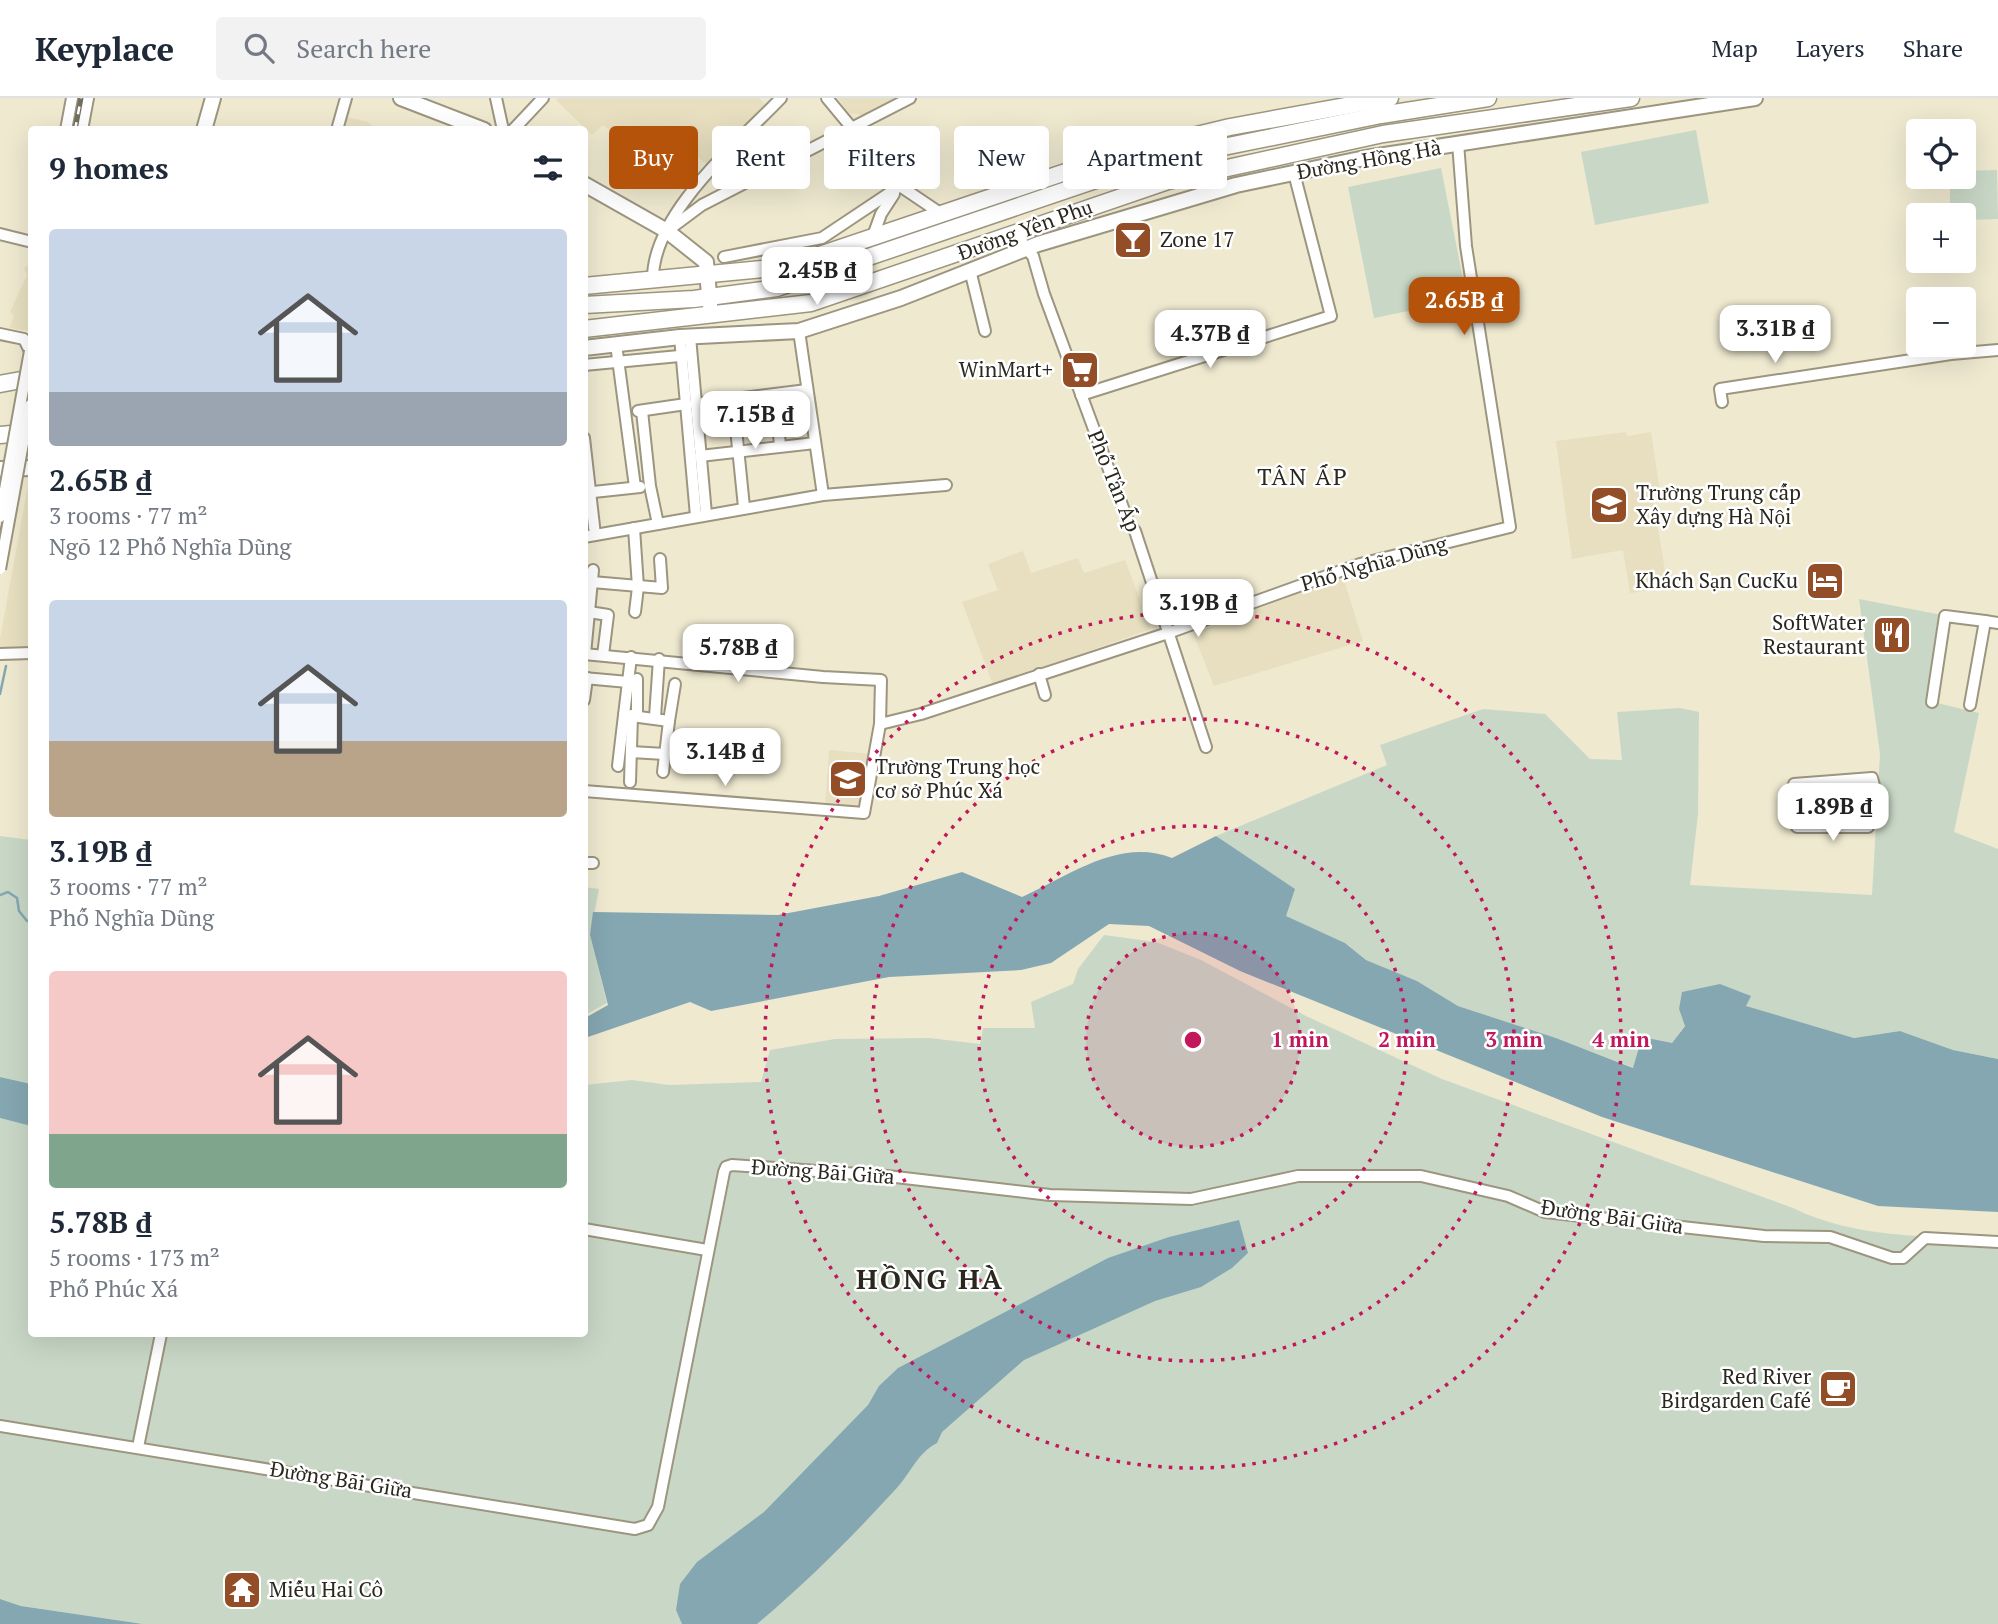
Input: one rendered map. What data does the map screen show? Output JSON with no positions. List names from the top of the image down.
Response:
{
  "streets": {
    "main road": ["Đường Yên Phụ"],
    "street": [
      "Đường Hồng Hà",
      "Phố Tân Ấp",
      "Phố Nghĩa Dũng",
      "Đường Bãi Giữa"
    ]
  },
  "crossings": [
    ["Đường Hồng Hà", "Phố Tân Ấp"],
    ["Đường Hồng Hà", "Phố Nghĩa Dũng"],
    ["Đường Yên Phụ", "Phố Tân Ấp"],
    ["Phố Tân Ấp", "Phố Nghĩa Dũng"]
  ],
  "districts": ["TÂN ẤP", "HỒNG HÀ"],
  "places": {
    "bar": ["Zone 17"],
    "supermarket": ["WinMart+"],
    "school or university": ["Trường Trung cấp Xây dựng Hà Nội", "Trường Trung học cơ sở Phúc Xá"],
    "hotel": ["Khách Sạn CucKu"],
    "restaurant": ["SoftWater Restaurant"],
    "cafe": ["Red River Birdgarden Café"],
    "temple": ["Miếu Hai Cô"]
  },
  "page": {
    "header": "Keyplace",
    "search": "Search here",
    "nav": ["Map", "Layers", "Share"],
    "map_buttons": ["+", "−"],
    "chip": [
      "Buy",
      "Rent",
      "Filters",
      "New",
      "Apartment"
    ],
    "heading": "9 homes",
    "list": [
      {
        "name": "2.65B ₫",
        "note": "3 rooms · 77 m² · Ngõ 12 Phố Nghĩa Dũng"
      },
      {
        "name": "3.19B ₫",
        "note": "3 rooms · 77 m² · Phố Nghĩa Dũng"
      },
      {
        "name": "5.78B ₫",
        "note": "5 rooms · 173 m² · Phố Phúc Xá"
      }
    ],
    "price": [
      "2.45B ₫",
      "2.65B ₫",
      "3.31B ₫",
      "4.37B ₫",
      "7.15B ₫",
      "3.19B ₫",
      "5.78B ₫",
      "3.14B ₫",
      "1.89B ₫"
    ]
  },
  "rings": [
    "1 min",
    "2 min",
    "3 min",
    "4 min"
  ]
}
